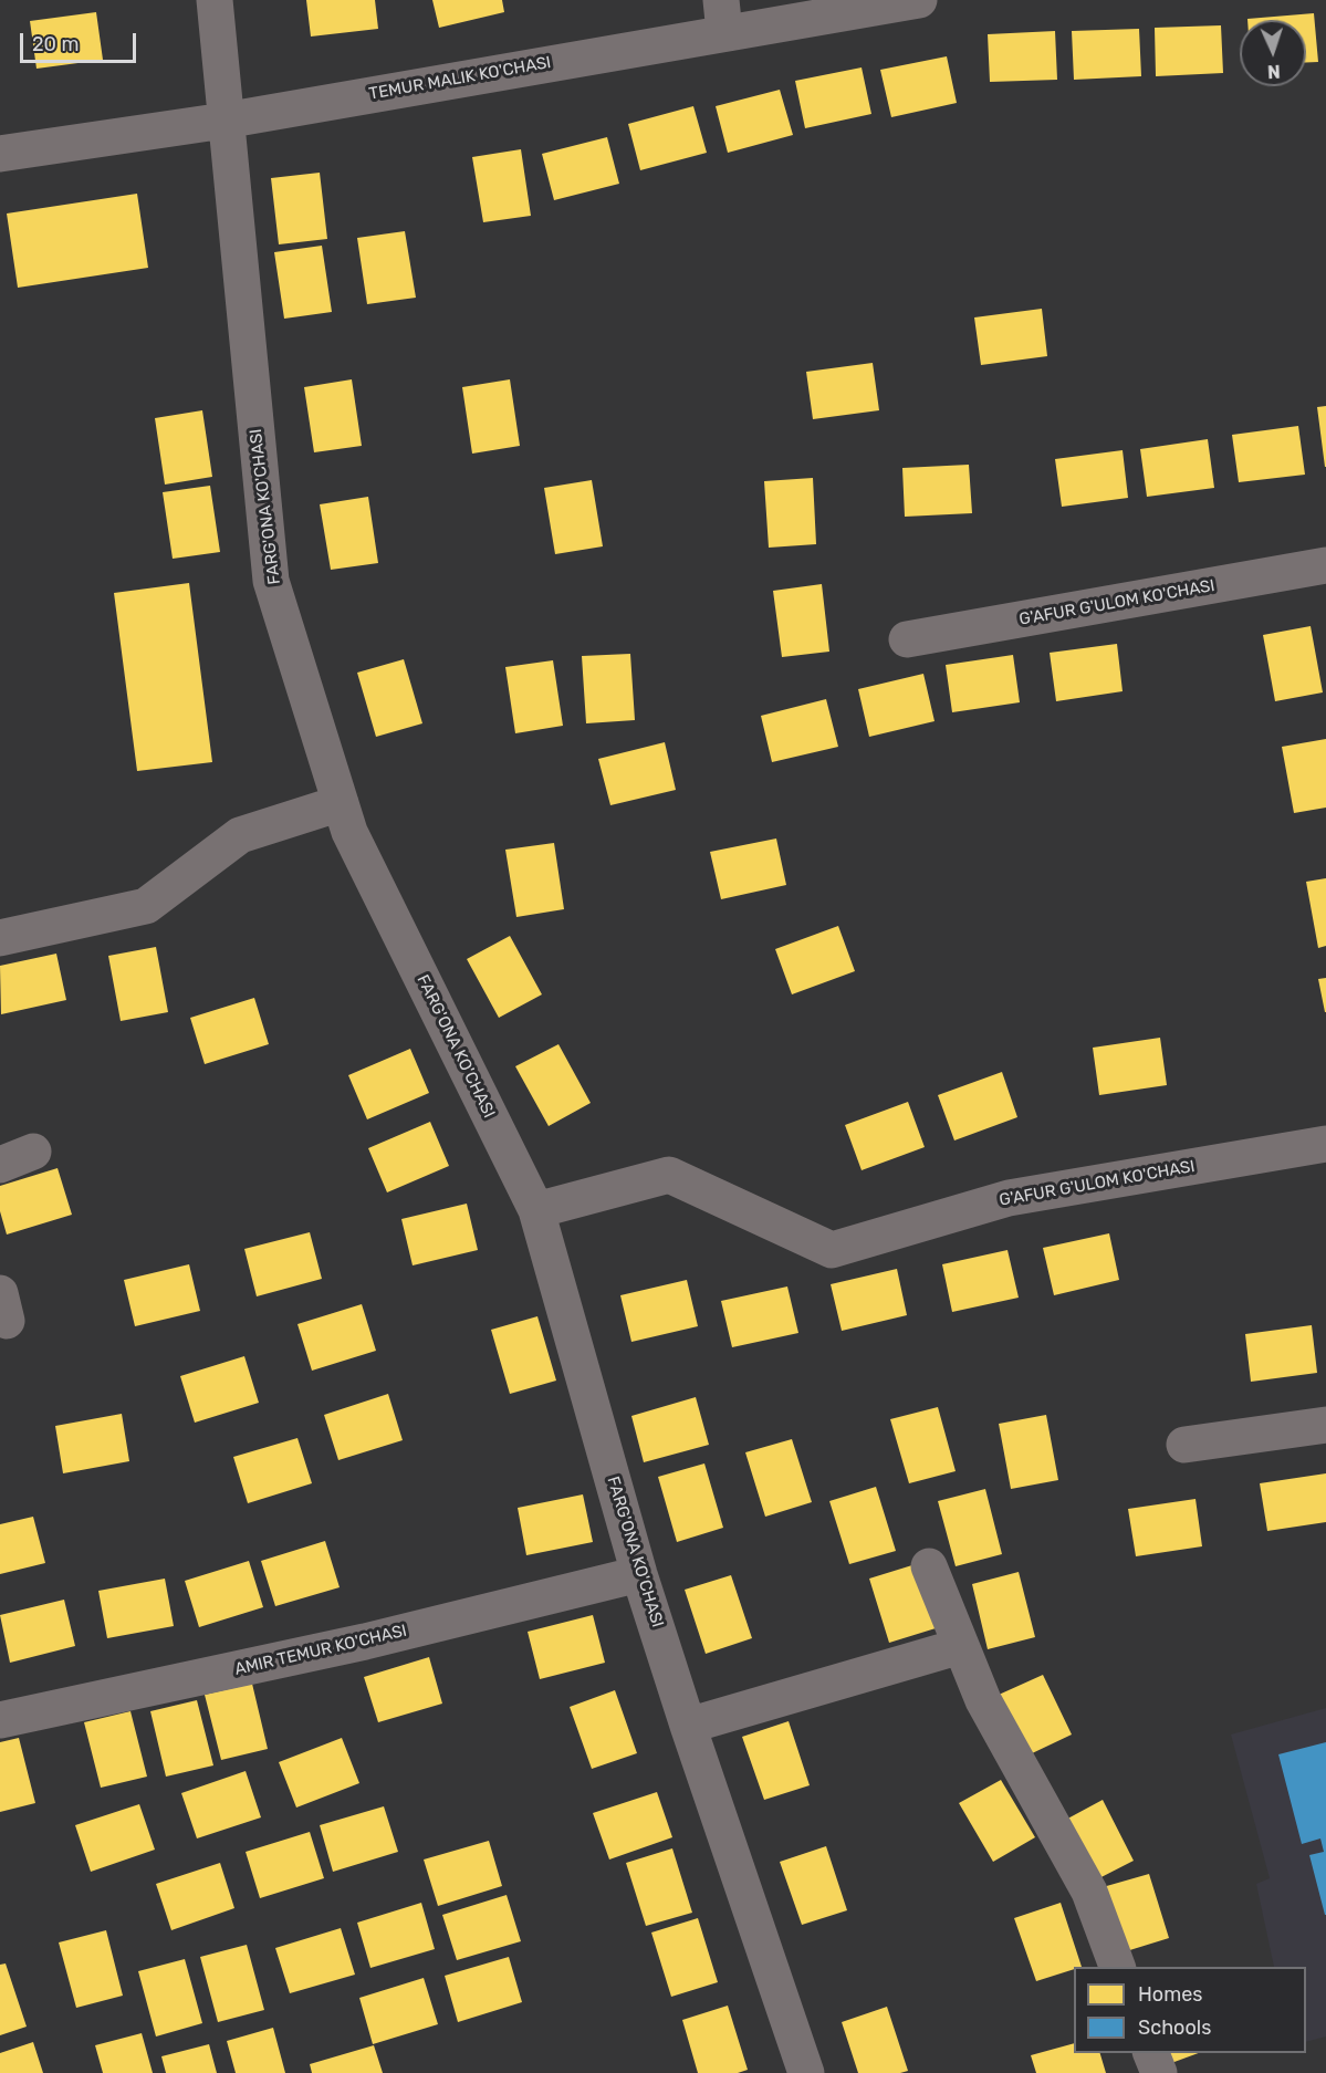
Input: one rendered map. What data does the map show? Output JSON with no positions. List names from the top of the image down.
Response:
{
  "streets": {
    "street": [
      "TEMUR MALIK KO'CHASI",
      "FARG'ONA KO'CHASI",
      "G'AFUR G'ULOM KO'CHASI",
      "AMIR TEMUR KO'CHASI"
    ]
  },
  "crossings": [
    ["TEMUR MALIK KO'CHASI", "FARG'ONA KO'CHASI"],
    ["FARG'ONA KO'CHASI", "G'AFUR G'ULOM KO'CHASI"],
    ["FARG'ONA KO'CHASI", "AMIR TEMUR KO'CHASI"]
  ],
  "legend": ["Homes", "Schools"],
  "scale_bar": "20 m",
  "north": "bottom"
}
